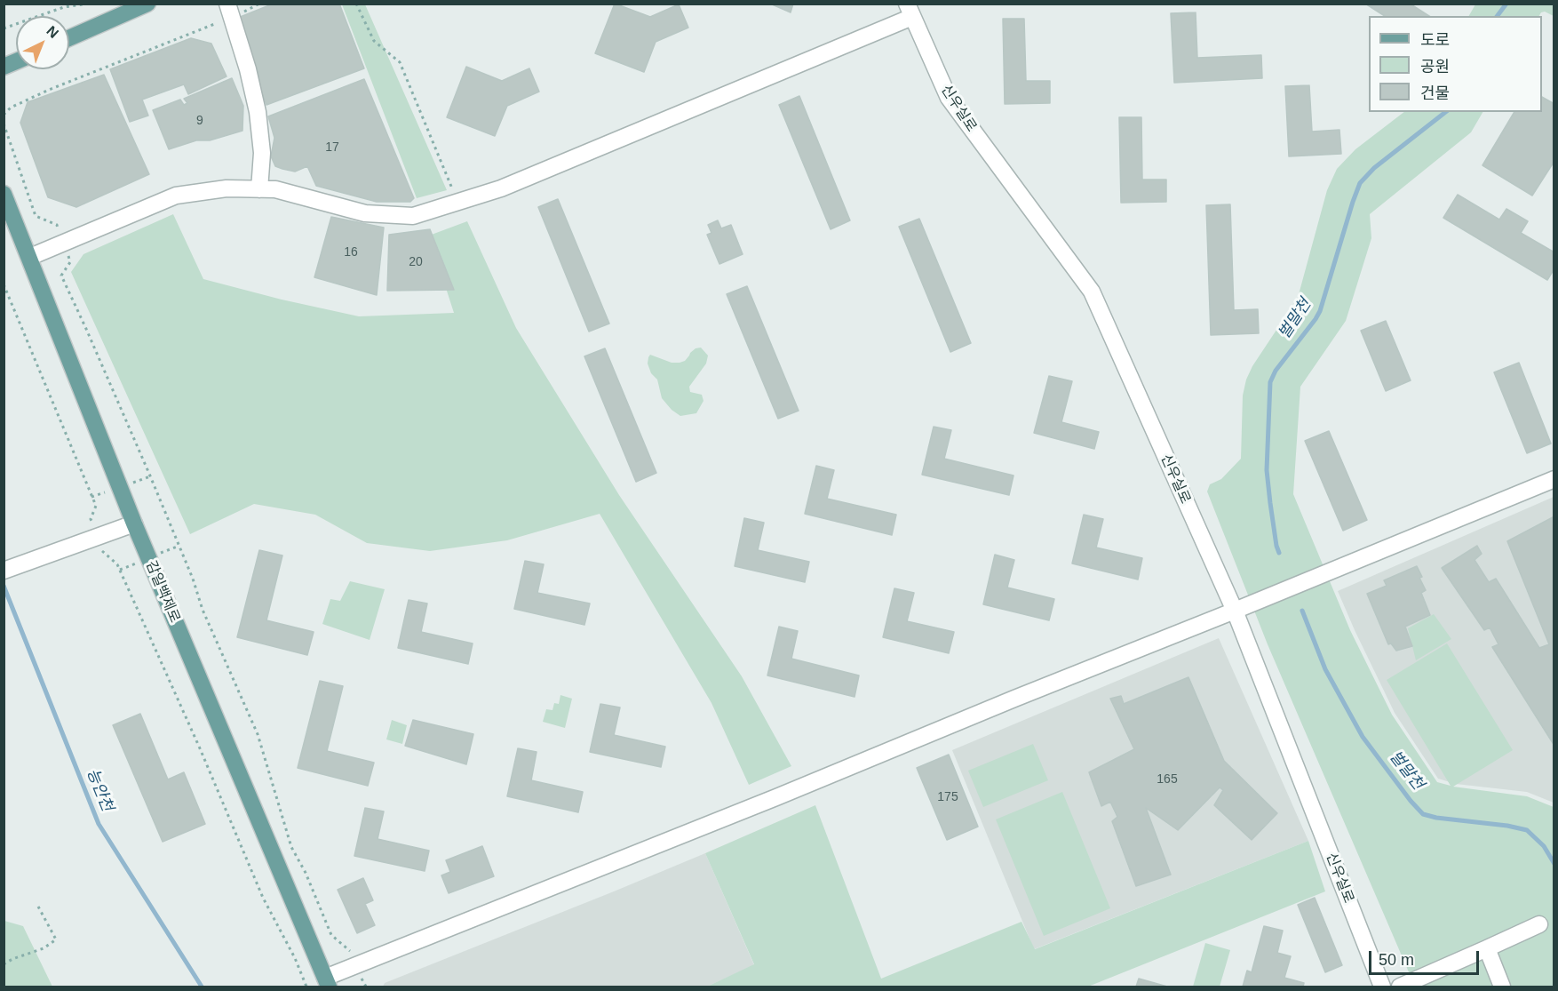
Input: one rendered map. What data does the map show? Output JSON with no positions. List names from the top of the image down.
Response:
{
  "streets": {
    "main road": ["감일백제로"],
    "street": ["신우실로"]
  },
  "water": ["벌말천", "능안천"],
  "house_numbers": [
    "9",
    "17",
    "16",
    "20",
    "165",
    "175"
  ],
  "legend": ["도로", "공원", "건물"],
  "scale_bar": "50 m",
  "north": "top right"
}
